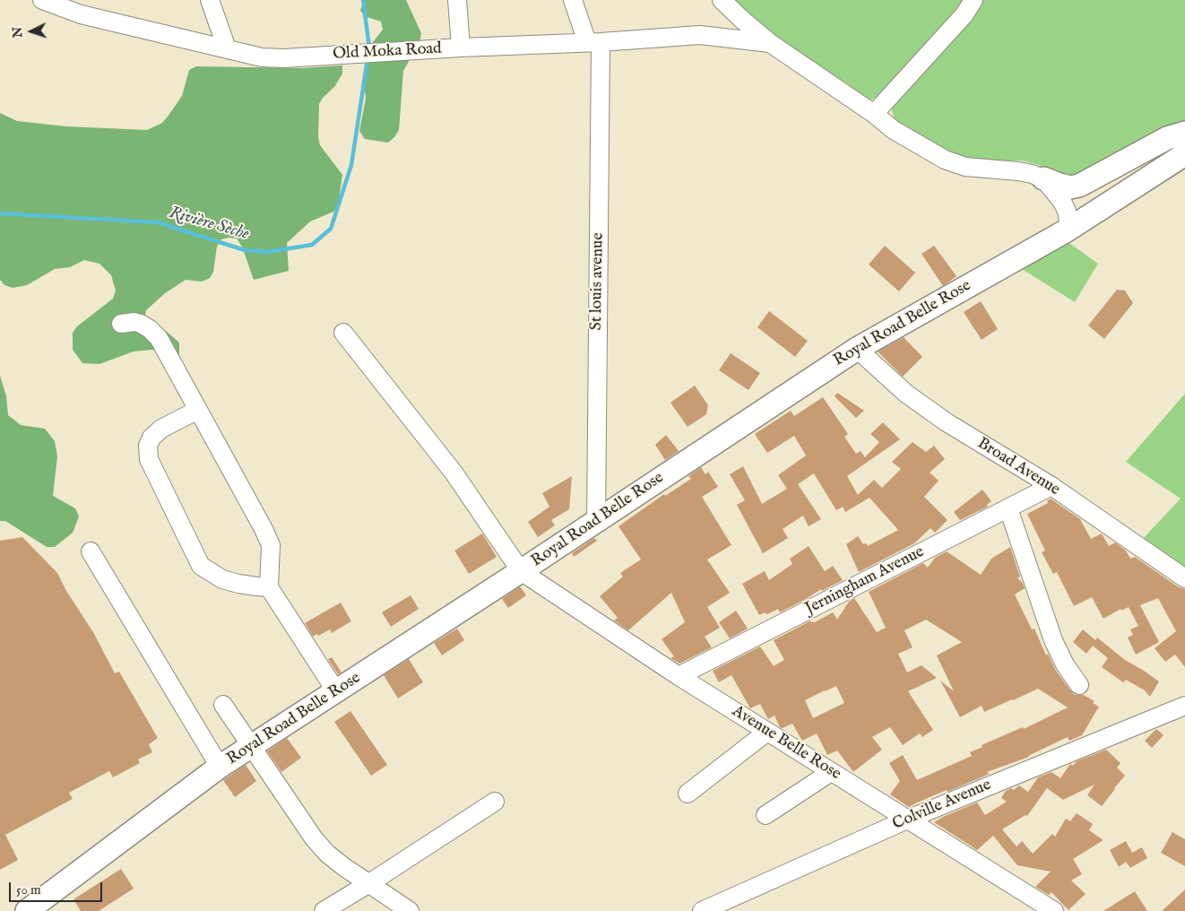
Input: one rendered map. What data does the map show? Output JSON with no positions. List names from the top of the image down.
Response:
{
  "streets": {
    "main road": ["Royal Road Belle Rose"],
    "street": [
      "Old Moka Road",
      "St louis avenue",
      "Broad Avenue",
      "Jerningham Avenue",
      "Avenue Belle Rose",
      "Colville Avenue"
    ]
  },
  "crossings": [
    ["Old Moka Road", "St louis avenue"],
    ["St louis avenue", "Royal Road Belle Rose"],
    ["Royal Road Belle Rose", "Broad Avenue"],
    ["Royal Road Belle Rose", "Avenue Belle Rose"],
    ["Broad Avenue", "Jerningham Avenue"],
    ["Jerningham Avenue", "Avenue Belle Rose"],
    ["Avenue Belle Rose", "Colville Avenue"]
  ],
  "water": ["Rivière Sèche"],
  "scale_bar": "50 m",
  "north": "left"
}
